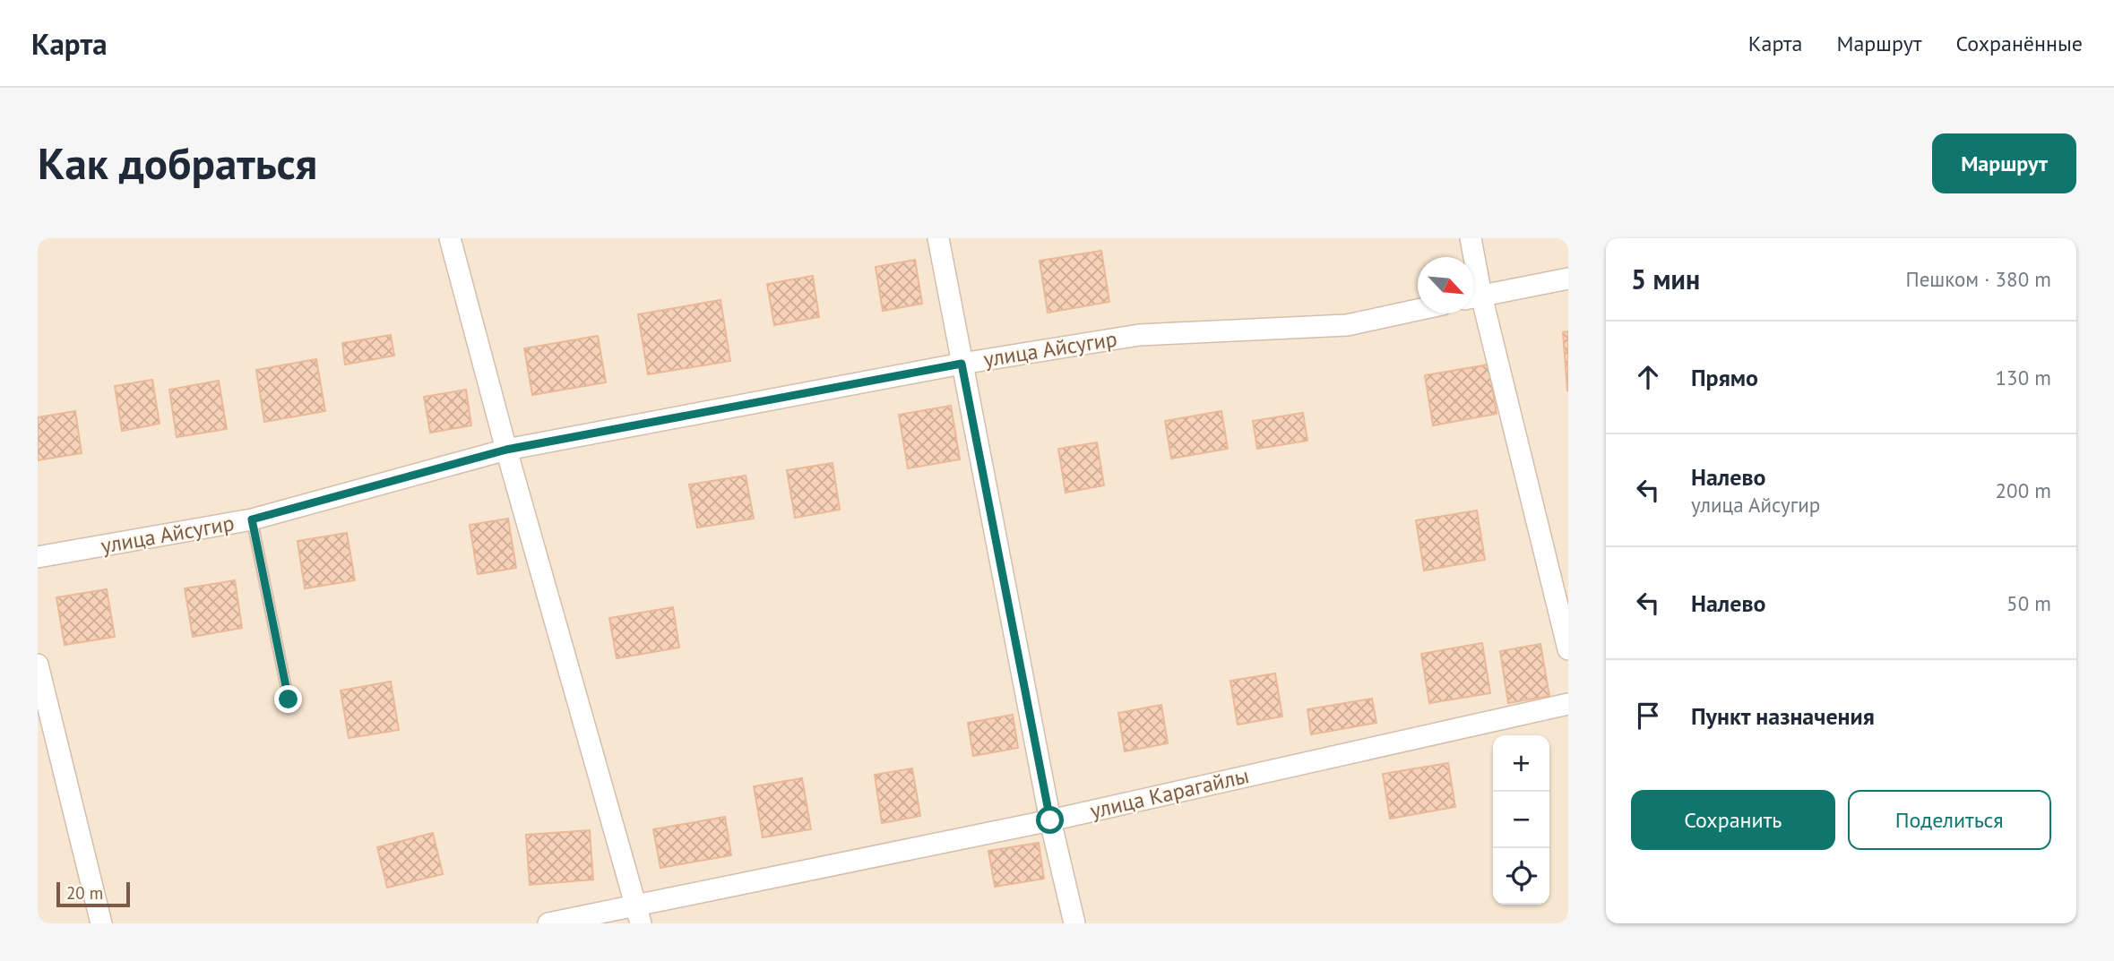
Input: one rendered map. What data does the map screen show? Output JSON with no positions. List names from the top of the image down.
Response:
{
  "streets": {
    "street": ["улица Айсугир", "улица Карагайлы"]
  },
  "scale_bar": "20 m",
  "north": "bottom right",
  "page": {
    "header": "Карта",
    "nav": ["Карта", "Маршрут", "Сохранённые"],
    "buttons": [
      "Маршрут",
      ["Сохранить", "Поделиться"]
    ],
    "title": "Как добраться",
    "heading": ["5 мин", "Пешком · 380 m"],
    "list": [
      ["Прямо", "130 m"],
      ["Налево", "улица Айсугир", "200 m"],
      ["Налево", "50 m"],
      "Пункт назначения"
    ],
    "map_buttons": ["+", "−"],
    "scale": "20 m"
  }
}
